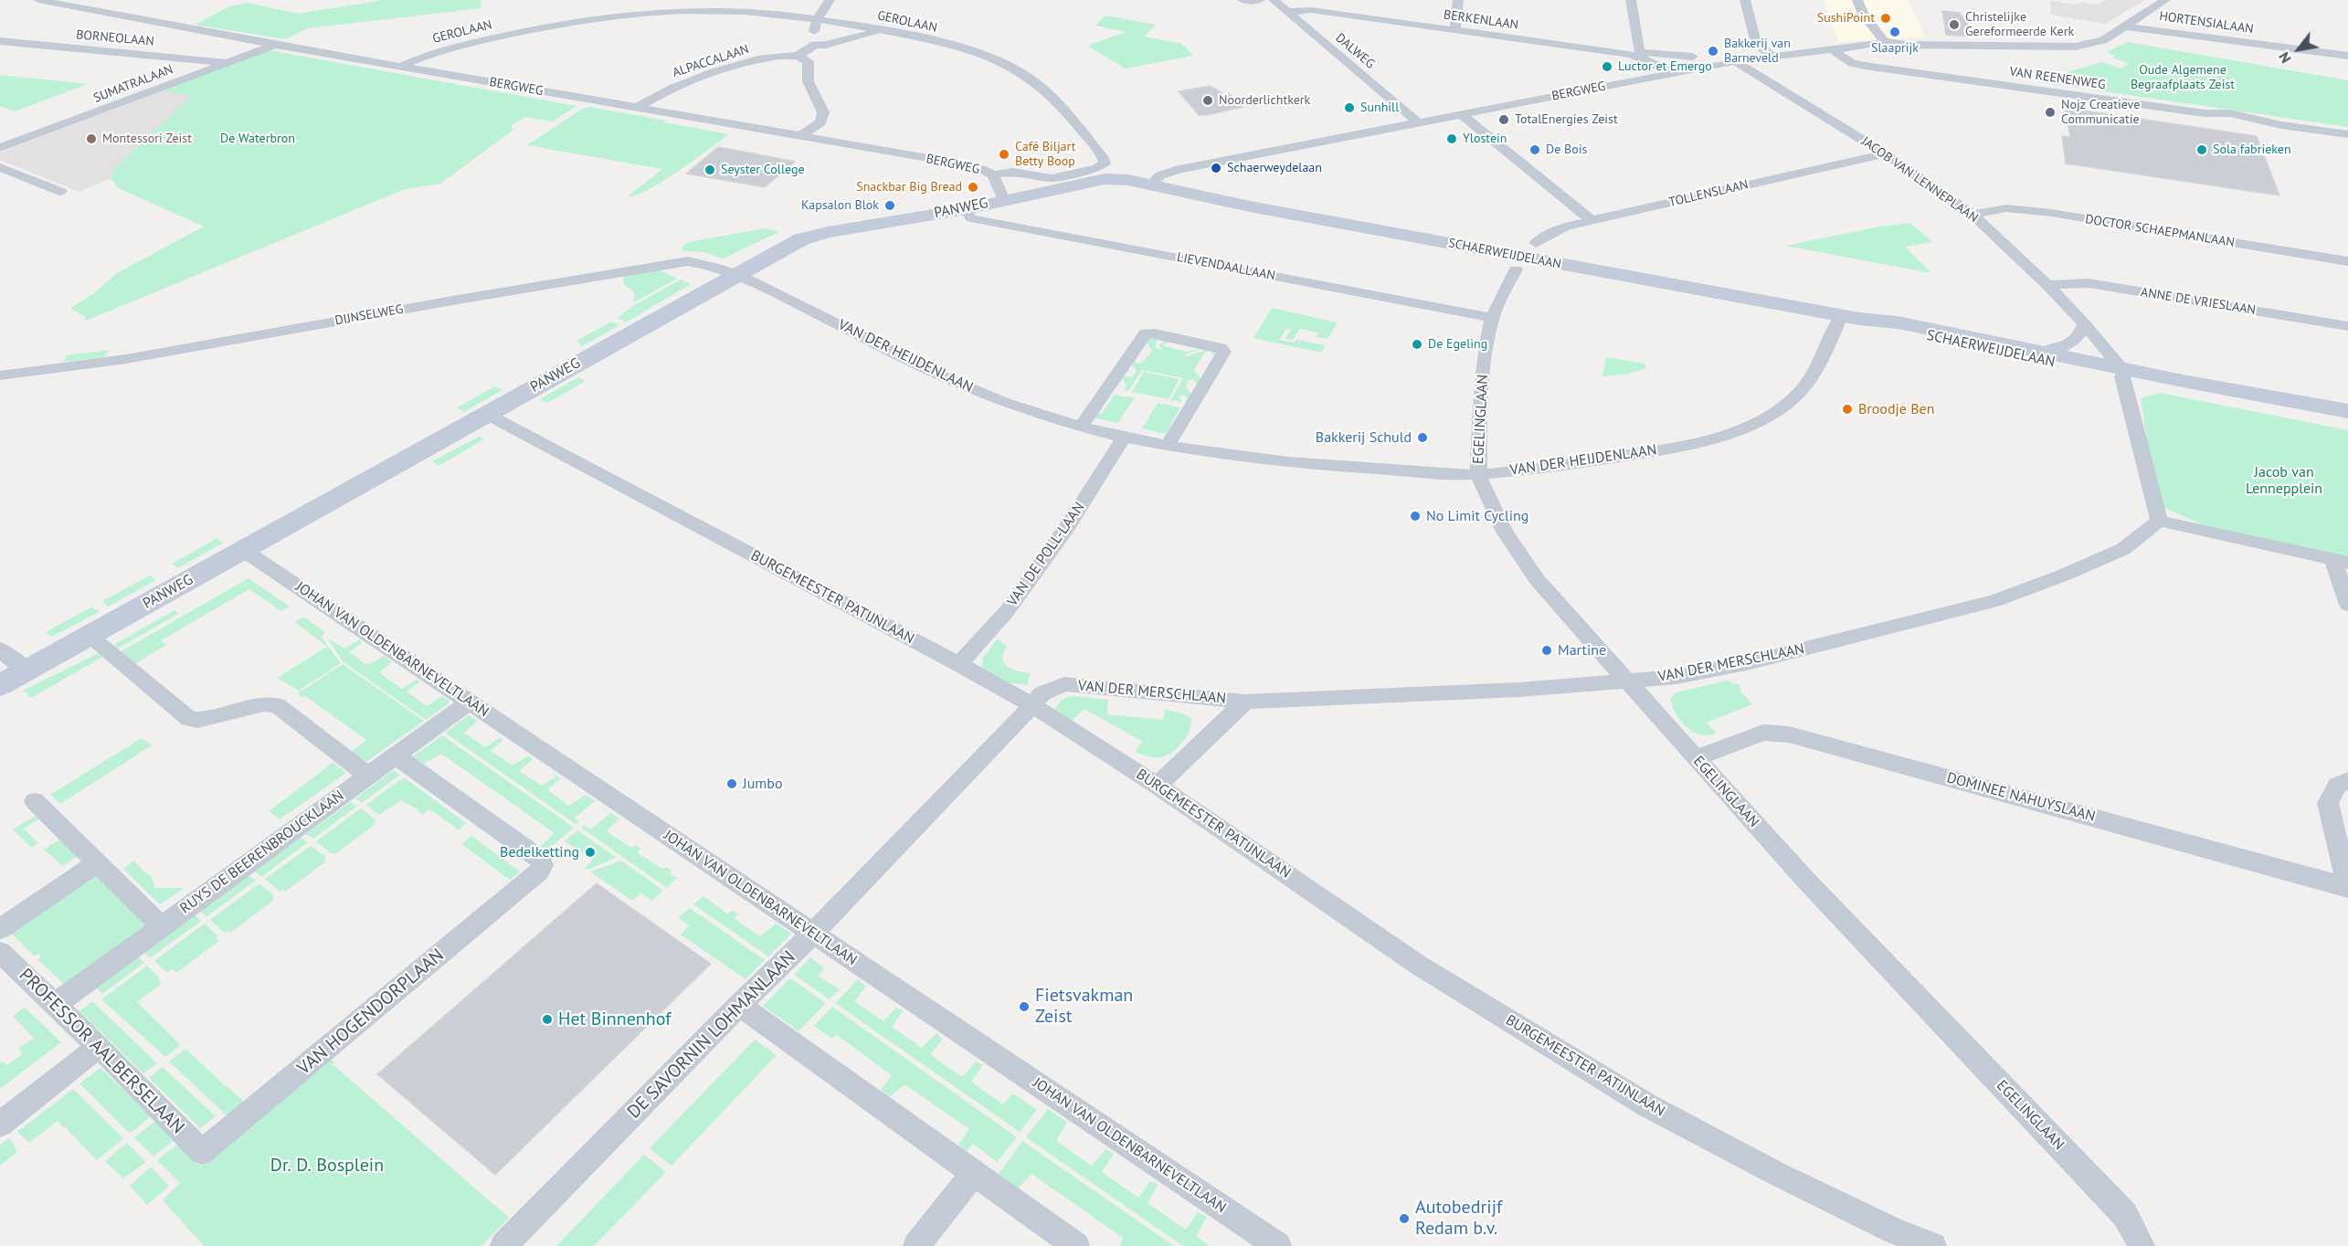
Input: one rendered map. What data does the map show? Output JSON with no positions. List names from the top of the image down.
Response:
{
  "streets": {
    "street": [
      "BERKENLAAN",
      "GEROLAAN",
      "HORTENSIALAAN",
      "BORNEOLAAN",
      "DALWEG",
      "ALPACCALAAN",
      "VAN REENENWEG",
      "SUMATRALAAN",
      "BERGWEG",
      "JACOB VAN LENNEPLAAN",
      "TOLLENSLAAN",
      "PANWEG",
      "DOCTOR SCHAEPMANLAAN",
      "SCHAERWEIJDELAAN",
      "LIEVENDAALLAAN",
      "ANNE DE VRIESLAAN",
      "DIJNSELWEG",
      "VAN DER HEIJDENLAAN",
      "EGELINGLAAN",
      "VAN DE POLL-LAAN",
      "BURGEMEESTER PATIJNLAAN",
      "JOHAN VAN OLDENBARNEVELTLAAN",
      "VAN DER MERSCHLAAN",
      "DOMINEE NAHUYSLAAN",
      "RUYS DE BEERENBROUCKLAAN",
      "VAN HOGENDORPLAAN",
      "DE SAVORNIN LOHMANLAAN",
      "PROFESSOR AALBERSELAAN"
    ]
  },
  "crossings": [
    ["BERKENLAAN", "DALWEG"],
    ["BERKENLAAN", "BERGWEG"],
    ["GEROLAAN", "BERGWEG"],
    ["HORTENSIALAAN", "BERGWEG"],
    ["BORNEOLAAN", "SUMATRALAAN"],
    ["DALWEG", "BERGWEG"],
    ["ALPACCALAAN", "BERGWEG"],
    ["VAN REENENWEG", "BERGWEG"],
    ["SUMATRALAAN", "BERGWEG"],
    ["BERGWEG", "JACOB VAN LENNEPLAAN"],
    ["BERGWEG", "PANWEG"],
    ["BERGWEG", "SCHAERWEIJDELAAN"],
    ["JACOB VAN LENNEPLAAN", "TOLLENSLAAN"],
    ["JACOB VAN LENNEPLAAN", "DOCTOR SCHAEPMANLAAN"],
    ["JACOB VAN LENNEPLAAN", "SCHAERWEIJDELAAN"],
    ["JACOB VAN LENNEPLAAN", "ANNE DE VRIESLAAN"],
    ["PANWEG", "SCHAERWEIJDELAAN"],
    ["PANWEG", "LIEVENDAALLAAN"],
    ["PANWEG", "DIJNSELWEG"],
    ["PANWEG", "VAN DER HEIJDENLAAN"],
    ["PANWEG", "BURGEMEESTER PATIJNLAAN"],
    ["PANWEG", "JOHAN VAN OLDENBARNEVELTLAAN"],
    ["SCHAERWEIJDELAAN", "VAN DER HEIJDENLAAN"],
    ["LIEVENDAALLAAN", "EGELINGLAAN"],
    ["DIJNSELWEG", "VAN DER HEIJDENLAAN"],
    ["VAN DER HEIJDENLAAN", "EGELINGLAAN"],
    ["VAN DER HEIJDENLAAN", "VAN DE POLL-LAAN"],
    ["EGELINGLAAN", "VAN DER MERSCHLAAN"],
    ["EGELINGLAAN", "DOMINEE NAHUYSLAAN"],
    ["VAN DE POLL-LAAN", "BURGEMEESTER PATIJNLAAN"],
    ["BURGEMEESTER PATIJNLAAN", "VAN DER MERSCHLAAN"],
    ["BURGEMEESTER PATIJNLAAN", "DE SAVORNIN LOHMANLAAN"],
    ["JOHAN VAN OLDENBARNEVELTLAAN", "RUYS DE BEERENBROUCKLAAN"],
    ["JOHAN VAN OLDENBARNEVELTLAAN", "DE SAVORNIN LOHMANLAAN"],
    ["VAN DER MERSCHLAAN", "DE SAVORNIN LOHMANLAAN"],
    ["RUYS DE BEERENBROUCKLAAN", "VAN HOGENDORPLAAN"],
    ["RUYS DE BEERENBROUCKLAAN", "PROFESSOR AALBERSELAAN"],
    ["VAN HOGENDORPLAAN", "PROFESSOR AALBERSELAAN"]
  ],
  "parks": [
    "Oude Algemene Begraafplaats Zeist",
    "De Waterbron",
    "Jacob van Lennepplein",
    "Dr. D. Bosplein"
  ],
  "places": [
    "SushiPoint",
    "Christelijke Gereformeerde Kerk",
    "Slaaprijk",
    "Bakkerij van Barneveld",
    "Luctor et Emergo",
    "Noorderlichtkerk",
    "Sunhill",
    "Nojz Creatieve Communicatie",
    "TotalEnergies Zeist",
    "Montessori Zeist",
    "Ylostein",
    "De Bois",
    "Sola fabrieken",
    "Café Biljart Betty Boop",
    "Schaerweydelaan",
    "Seyster College",
    "Snackbar Big Bread",
    "Kapsalon Blok",
    "De Egeling",
    "Broodje Ben",
    "Bakkerij Schuld",
    "No Limit Cycling",
    "Martine",
    "Jumbo",
    "Bedelketting",
    "Fietsvakman Zeist",
    "Het Binnenhof",
    "Autobedrijf Redam b.v."
  ],
  "north": "bottom left"
}
